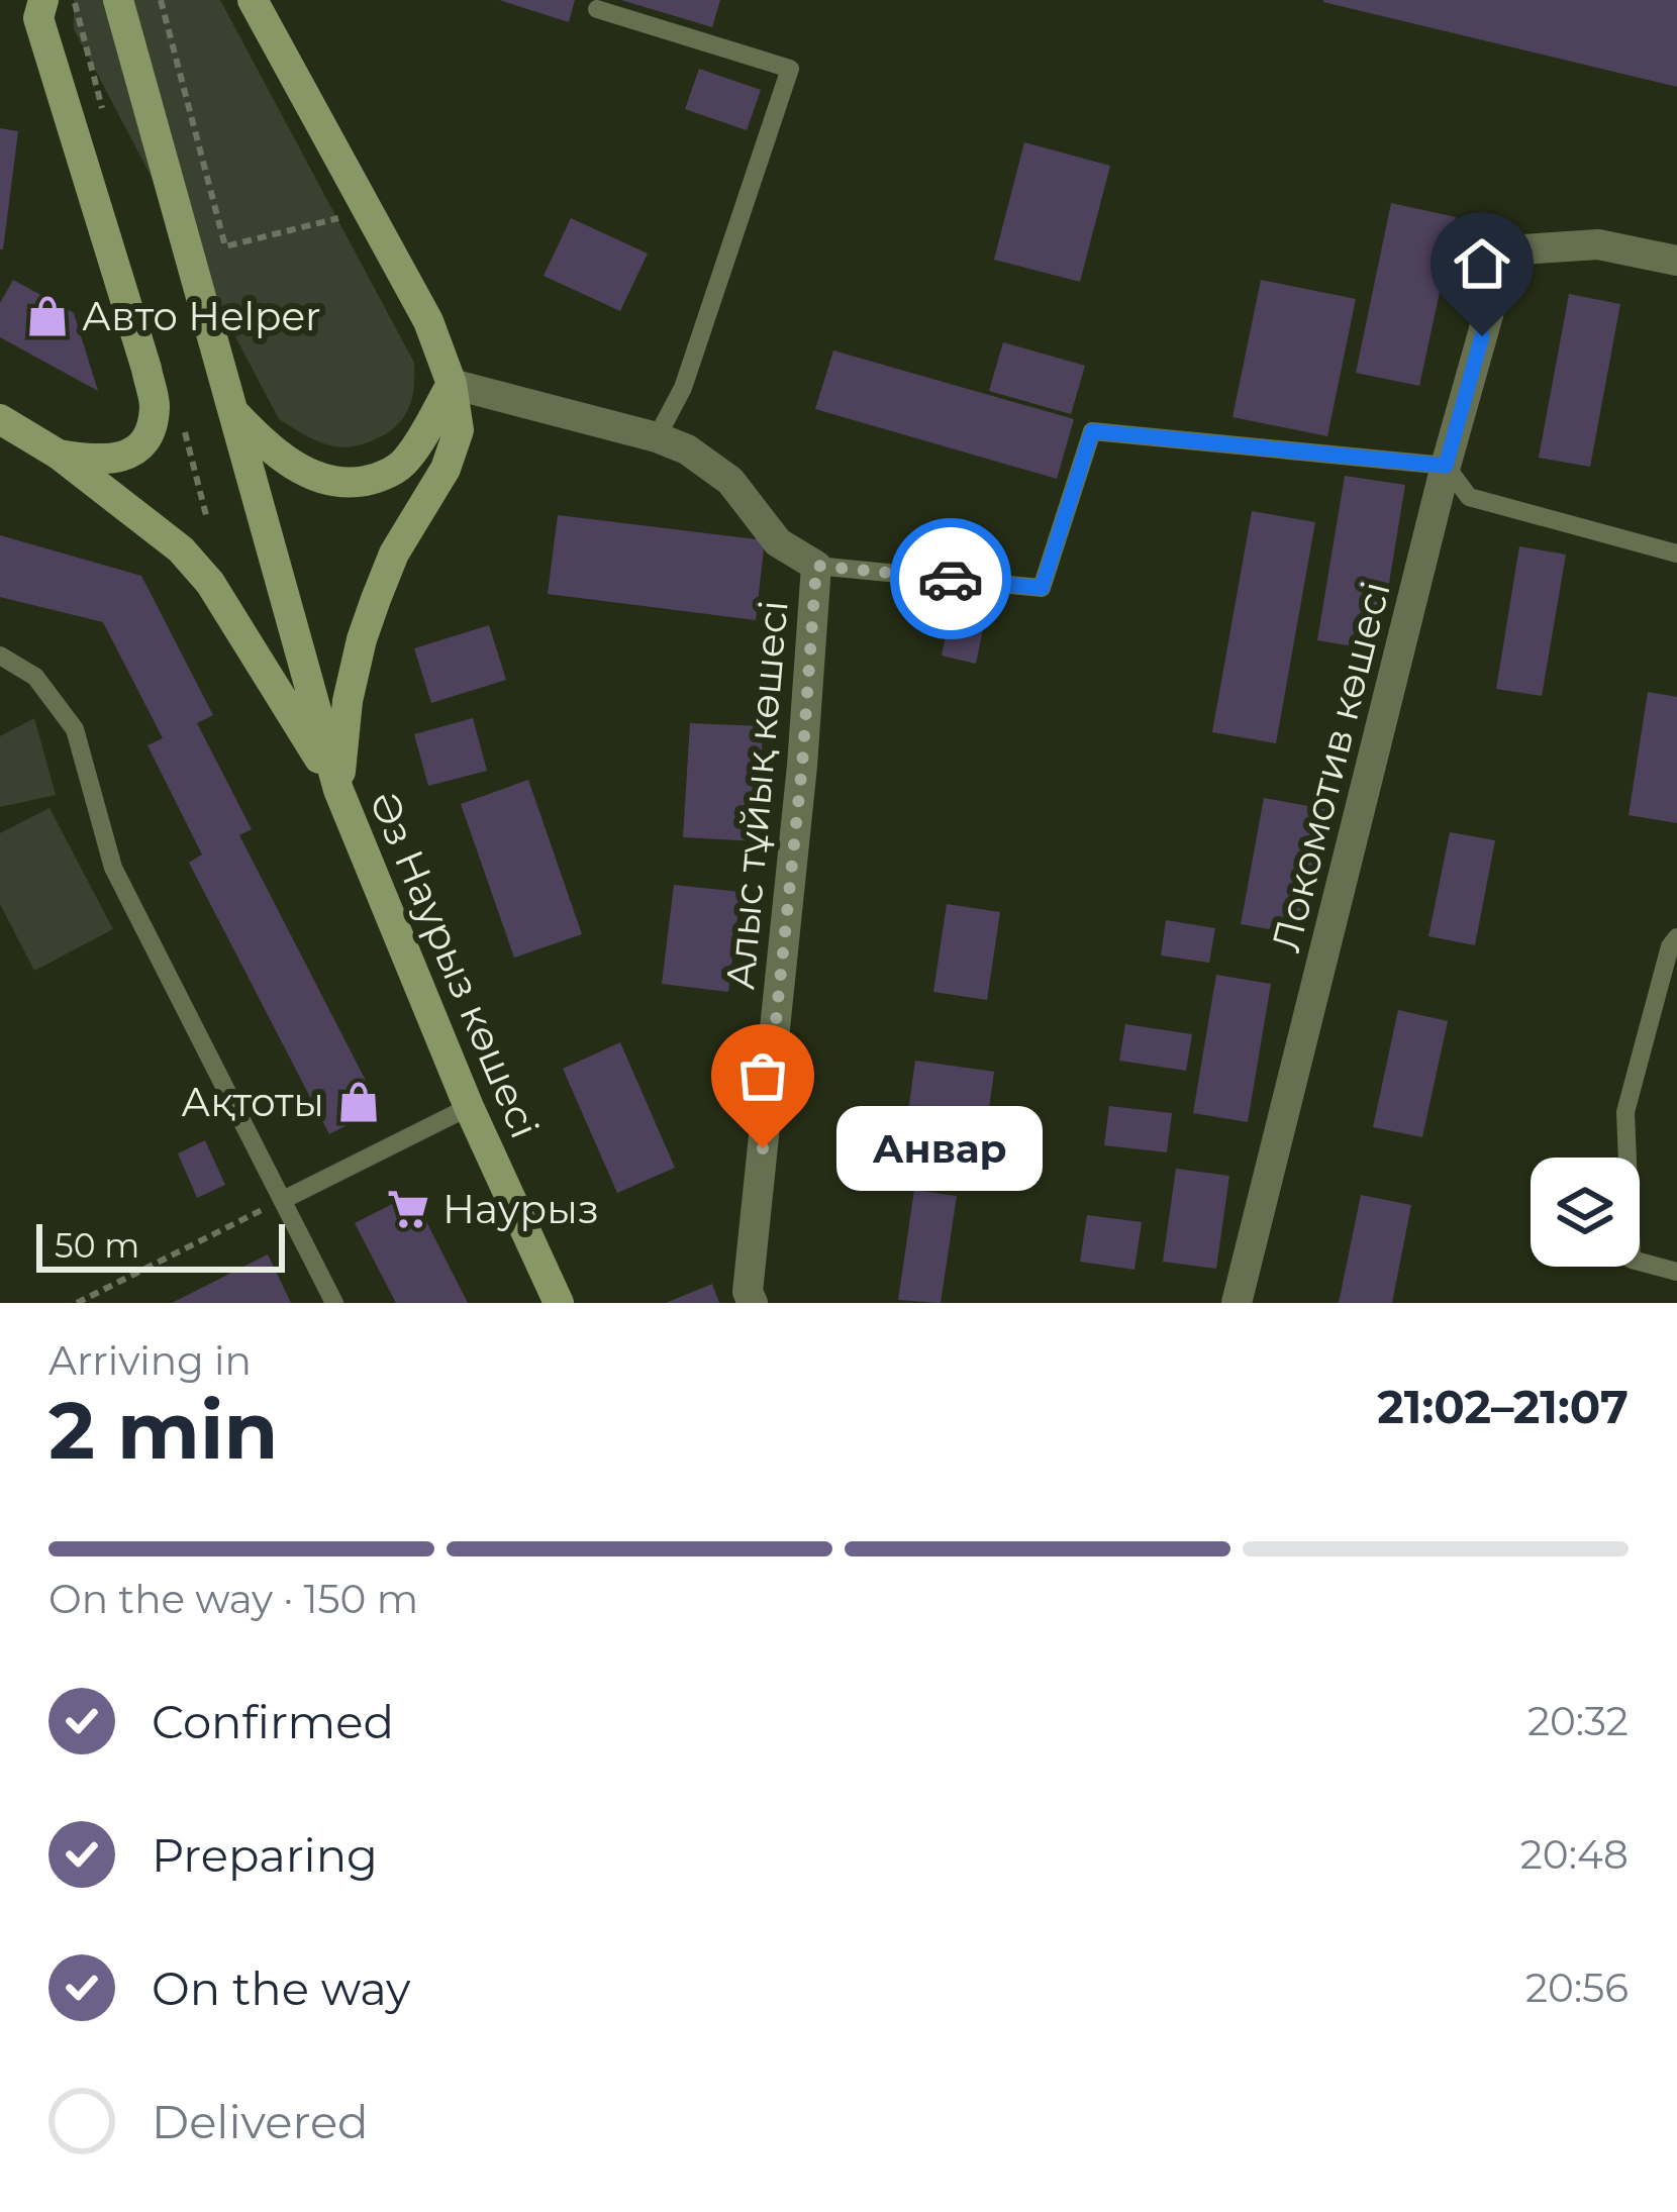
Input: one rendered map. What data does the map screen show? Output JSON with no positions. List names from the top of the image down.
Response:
{
  "streets": {
    "street": ["Локомотив көшесі", "Алыс тұйық көшесі", "Әз Наурыз көшесі"]
  },
  "places": {
    "shop": ["Авто Helper", "Ақтоты"],
    "other": ["Анвар"],
    "supermarket": ["Наурыз"]
  },
  "scale_bar": "50 m",
  "page": {
    "bubble": "Анвар",
    "scale": "50 m",
    "heading": ["2 min", "Arriving in", "21:02–21:07"],
    "bar": "On the way · 150 m",
    "list": [
      ["Confirmed", "20:32"],
      ["Preparing", "20:48"],
      ["On the way", "20:56"],
      "Delivered"
    ]
  }
}
